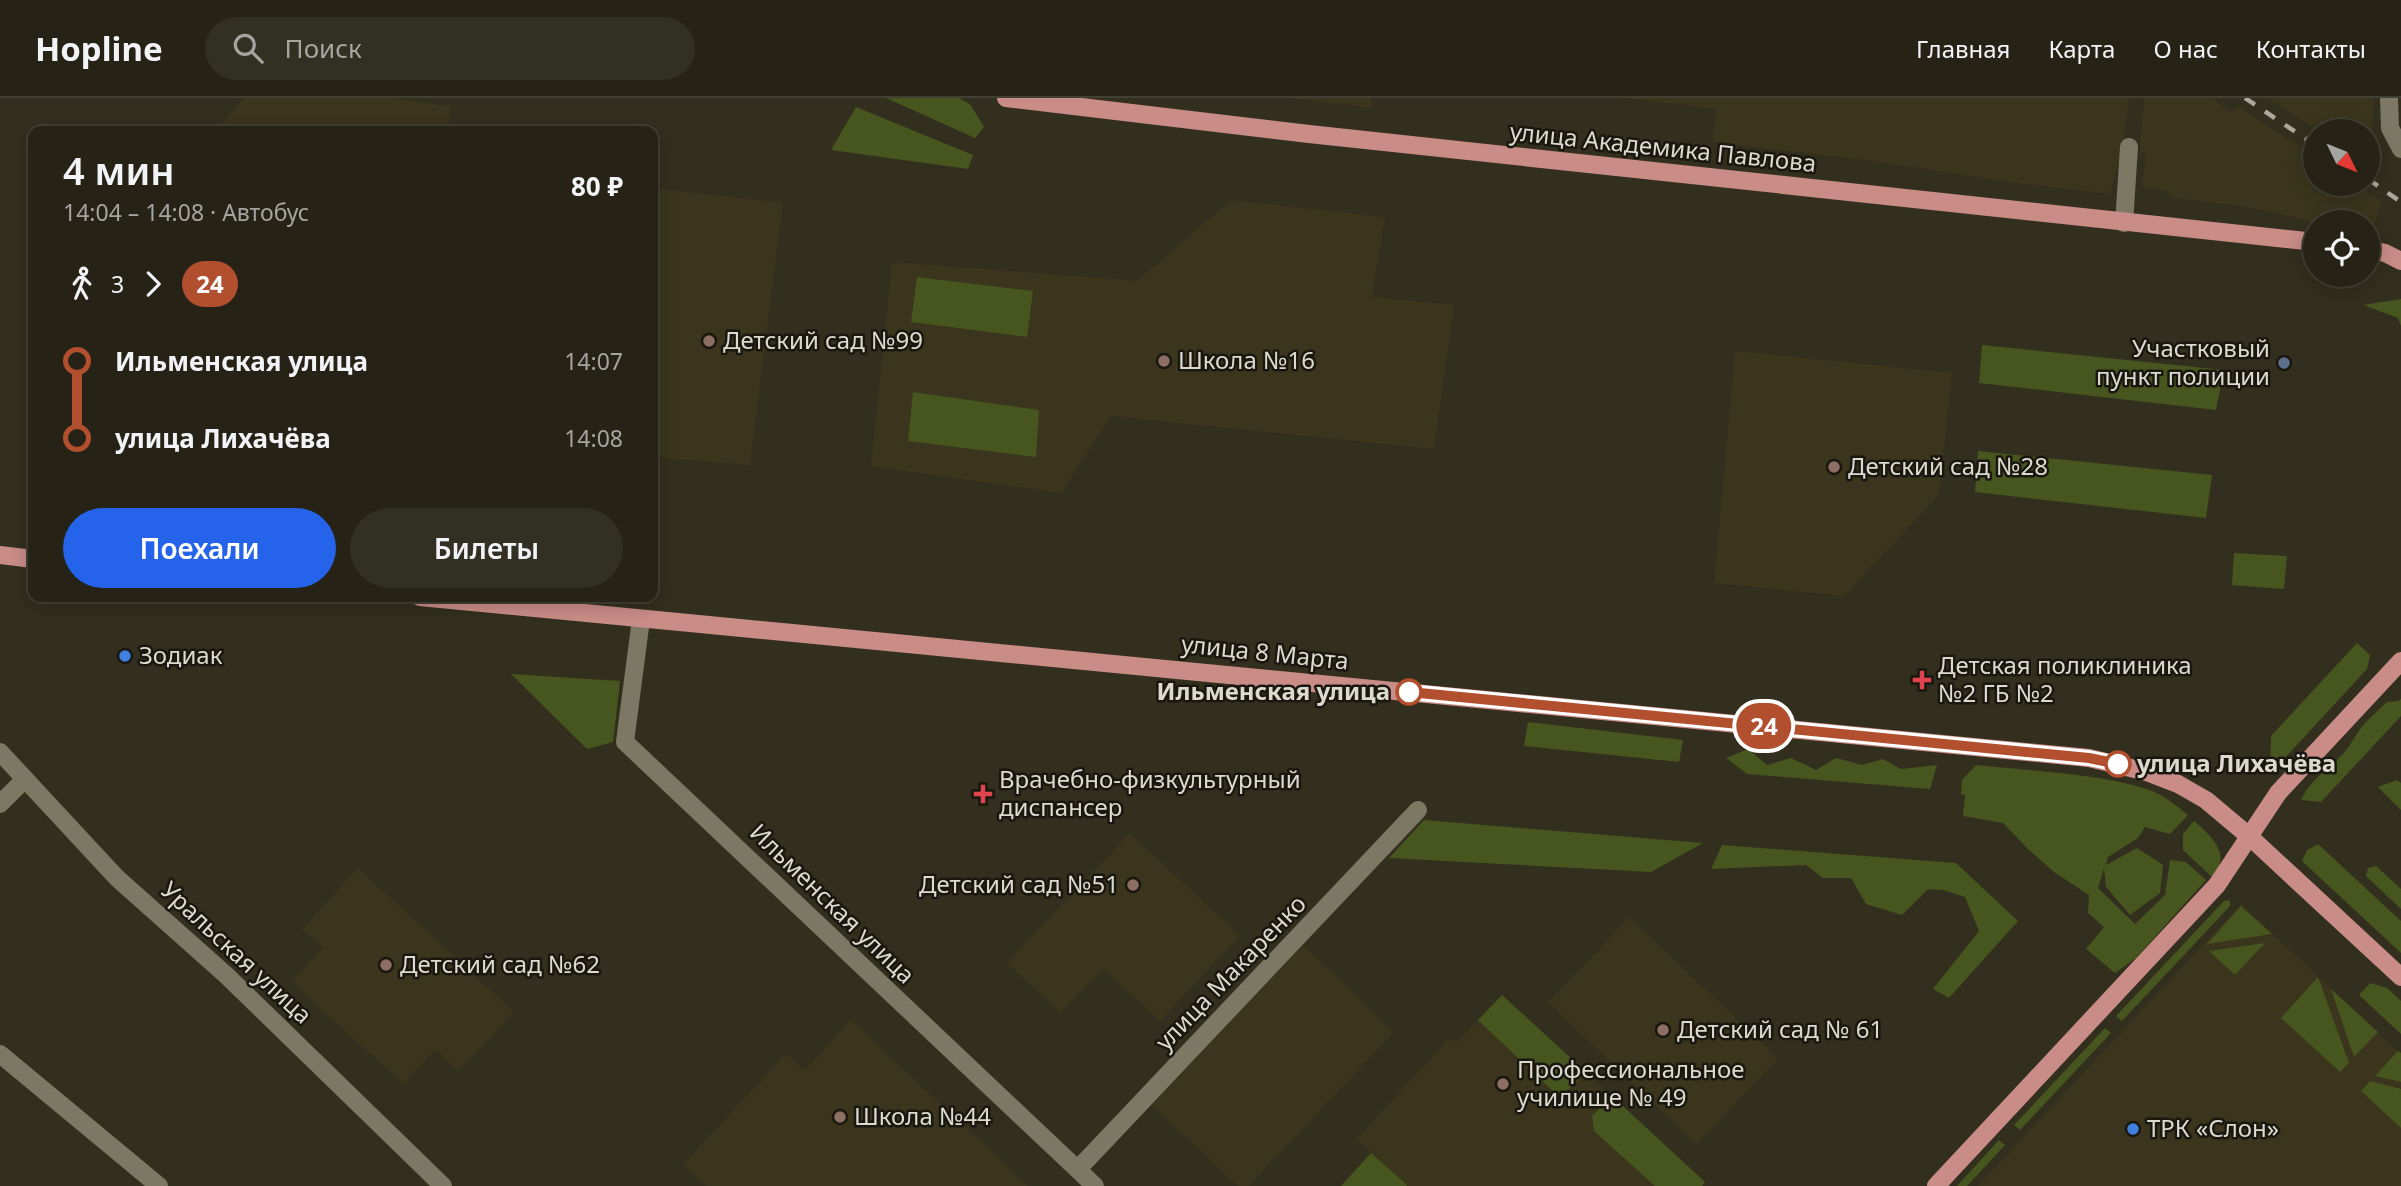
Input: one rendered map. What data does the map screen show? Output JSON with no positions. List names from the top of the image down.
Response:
{
  "streets": {
    "main road": ["улица Академика Павлова", "улица 8 Марта"],
    "street": ["Ильменская улица", "Уральская улица", "улица Макаренко"]
  },
  "crossings": [
    ["улица 8 Марта", "Ильменская улица"],
    ["Ильменская улица", "улица Макаренко"]
  ],
  "places": {
    "other": [
      "Детский сад №99",
      "Школа №16",
      "Участковый пункт полиции",
      "Детский сад №28",
      "Зодиак",
      "Ильменская улица",
      "улица Лихачёва",
      "Детский сад №51",
      "Детский сад №62",
      "Детский сад № 61",
      "Профессиональное училище № 49",
      "Школа №44",
      "ТРК «Слон»"
    ],
    "health": ["Детская поликлиника №2 ГБ №2", "Врачебно-физкультурный диспансер"]
  },
  "lines": ["bus line 24"],
  "north": "bottom right",
  "page": {
    "header": "Hopline",
    "search": "Поиск",
    "nav": [
      "Главная",
      "Карта",
      "О нас",
      "Контакты"
    ],
    "on_map": "24",
    "heading": ["4 мин", "14:04 – 14:08 · Автобус", "80 ₽"],
    "legs": ["3", "24"],
    "list": [
      {
        "name": "Ильменская улица",
        "value": "14:07"
      },
      {
        "name": "улица Лихачёва",
        "value": "14:08"
      }
    ],
    "buttons": ["Поехали", "Билеты"]
  }
}
